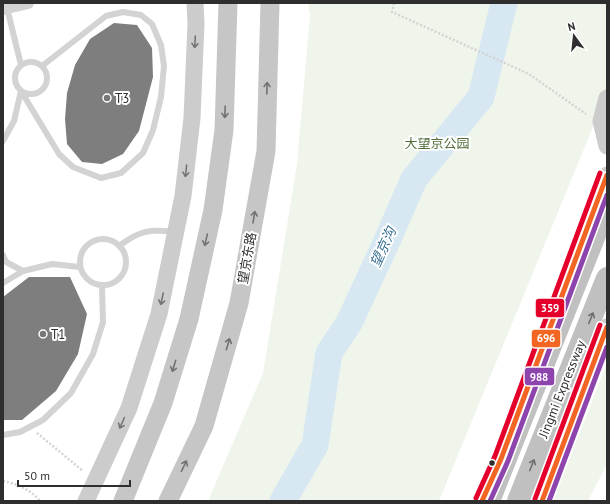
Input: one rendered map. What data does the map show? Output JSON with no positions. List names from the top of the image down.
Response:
{
  "streets": {
    "highway": ["Jingmi Expressway"],
    "main road": ["望京东路"]
  },
  "water": ["望京沟"],
  "parks": ["大望京公园"],
  "places": ["T3", "T1"],
  "lines": ["transit line 359", "transit line 696", "transit line 988"],
  "scale_bar": "50 m",
  "north": "top"
}
